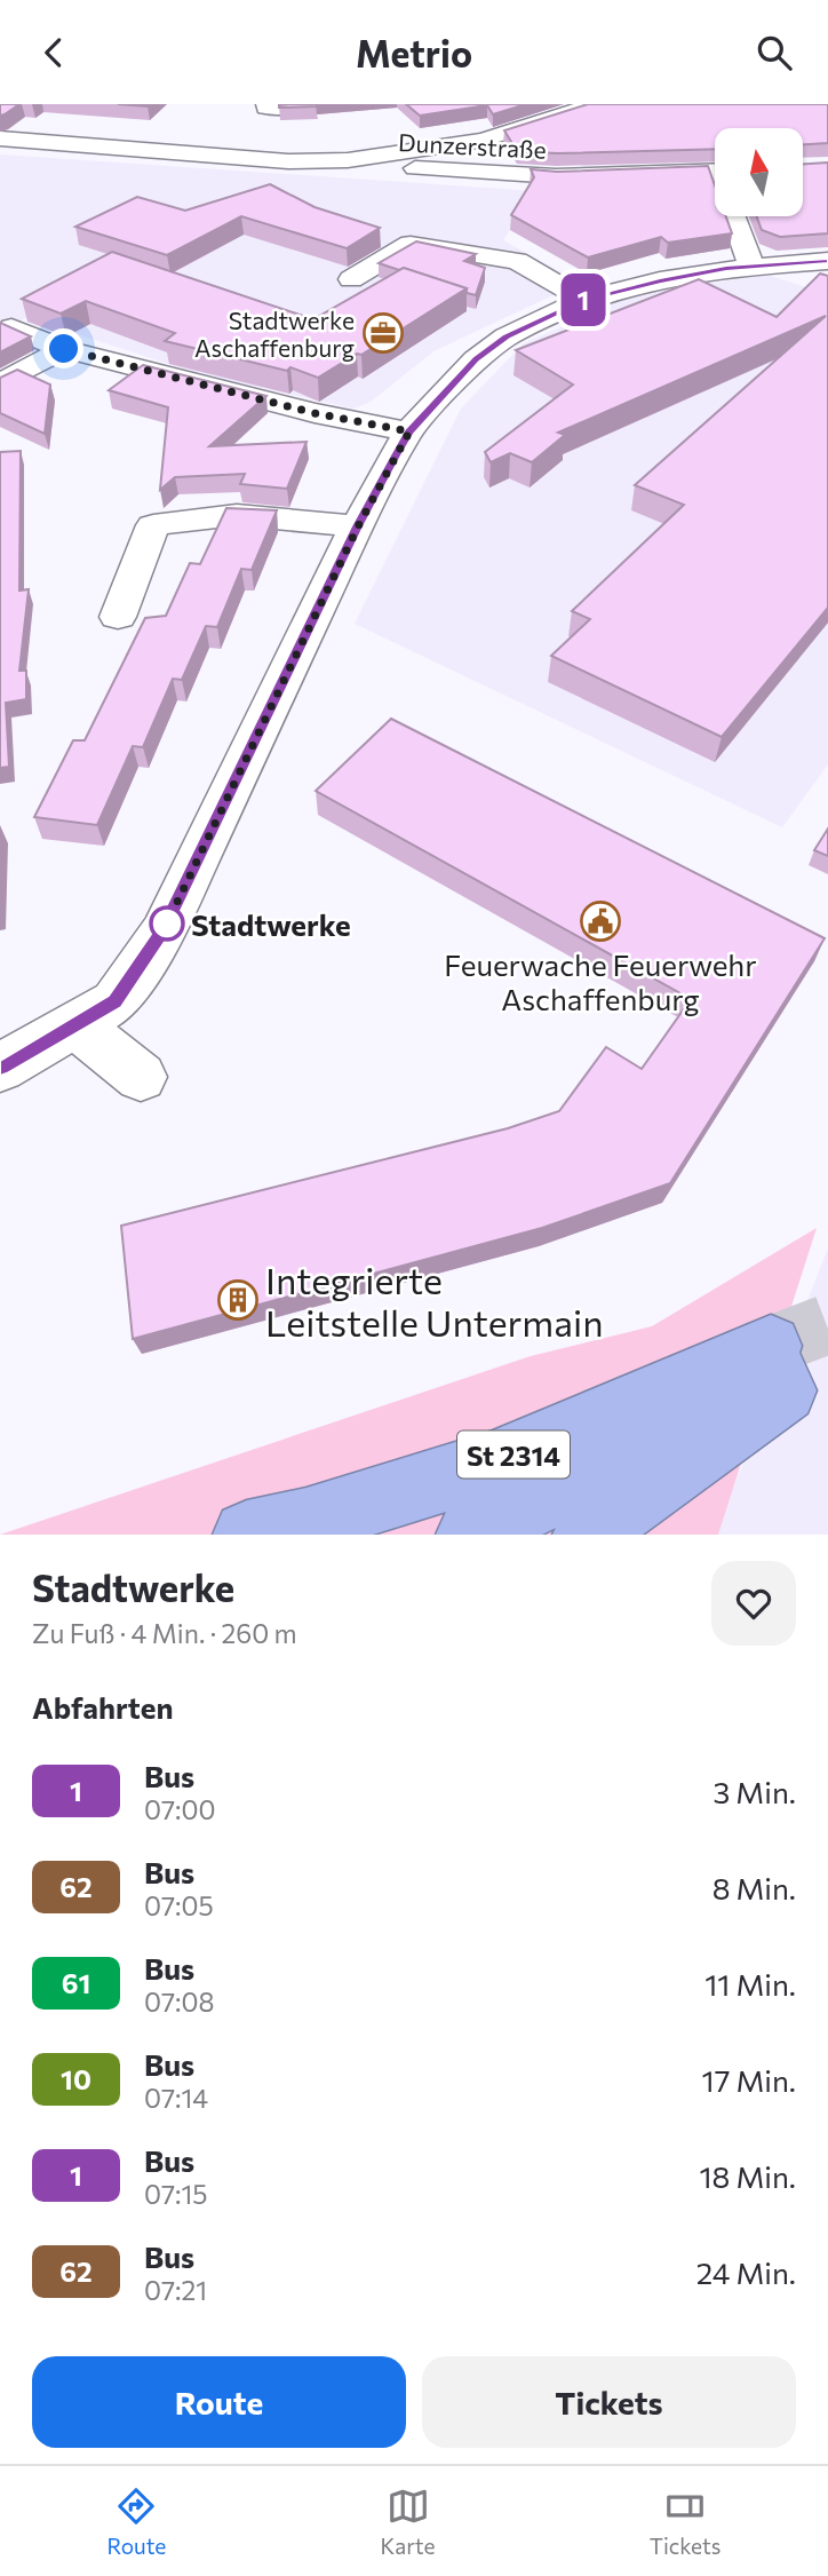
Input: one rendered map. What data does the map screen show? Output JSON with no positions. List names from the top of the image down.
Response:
{
  "streets": {
    "highway": ["St 2314"],
    "street": ["Dunzerstraße"]
  },
  "places": {
    "office": ["Stadtwerke Aschaffenburg"],
    "public building": ["Feuerwache Feuerwehr Aschaffenburg"],
    "other": ["Stadtwerke"],
    "building": ["Integrierte Leitstelle Untermain"]
  },
  "lines": ["bus line 1"],
  "north": "top",
  "page": {
    "header": "Metrio",
    "on_map": "1",
    "heading": [
      ["Stadtwerke", "Zu Fuß · 4 Min. · 260 m"],
      "Abfahrten"
    ],
    "list": [
      {
        "mark": "1",
        "name": "Bus",
        "note": "07:00",
        "value": "3 Min."
      },
      {
        "mark": "62",
        "name": "Bus",
        "note": "07:05",
        "value": "8 Min."
      },
      {
        "mark": "61",
        "name": "Bus",
        "note": "07:08",
        "value": "11 Min."
      },
      {
        "mark": "10",
        "name": "Bus",
        "note": "07:14",
        "value": "17 Min."
      },
      {
        "mark": "1",
        "name": "Bus",
        "note": "07:15",
        "value": "18 Min."
      },
      {
        "mark": "62",
        "name": "Bus",
        "note": "07:21",
        "value": "24 Min."
      }
    ],
    "buttons": ["Route", "Tickets"],
    "tabs": ["Route", "Karte", "Tickets"]
  }
}
